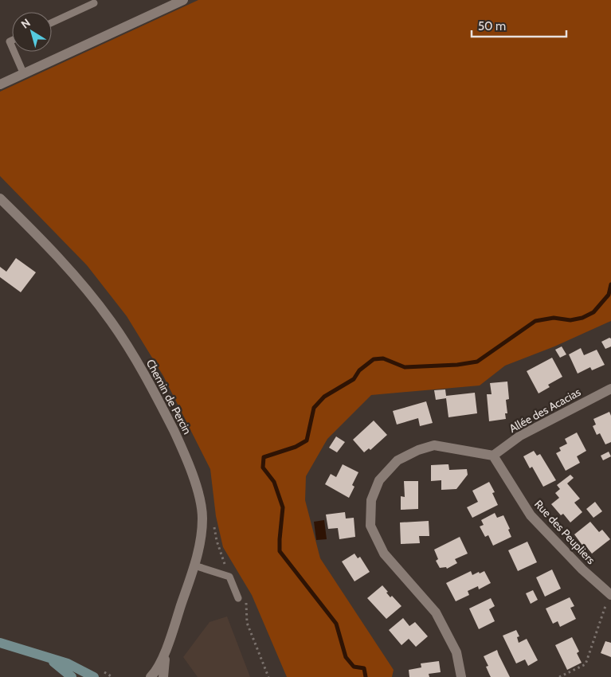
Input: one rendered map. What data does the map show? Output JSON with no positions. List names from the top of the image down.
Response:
{
  "streets": {
    "street": ["Chemin de Percin", "Allée des Acacias", "Rue des Peupliers"]
  },
  "crossings": [
    ["Allée des Acacias", "Rue des Peupliers"]
  ],
  "scale_bar": "50 m",
  "north": "top left"
}
